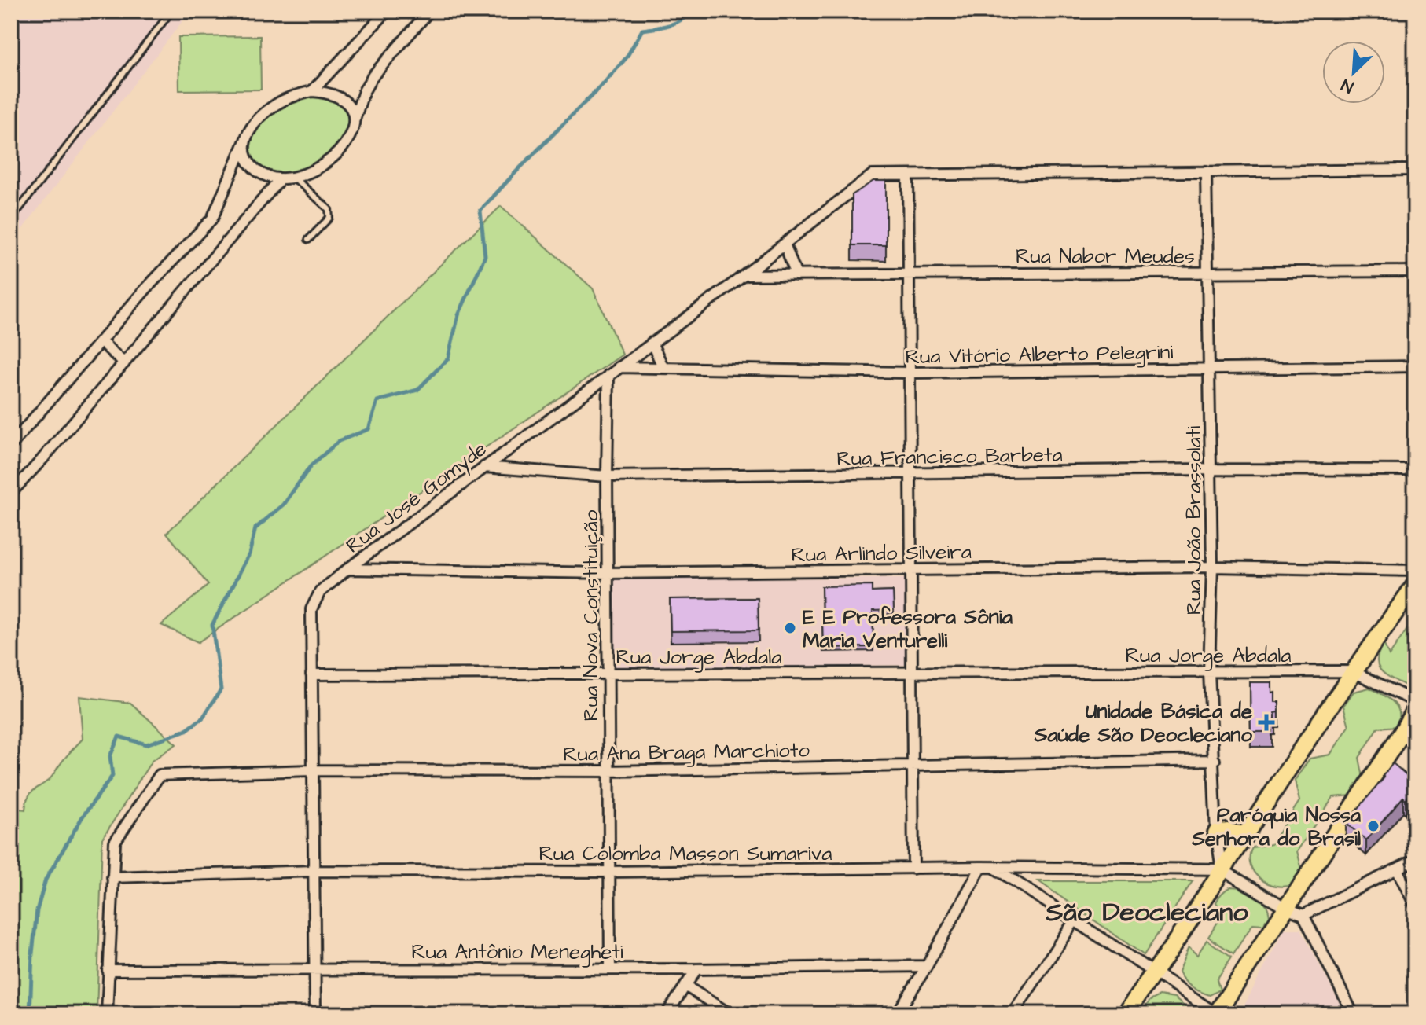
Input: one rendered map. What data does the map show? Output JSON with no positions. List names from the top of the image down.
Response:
{
  "streets": {
    "street": [
      "Rua Nabor Meudes",
      "Rua Vitório Alberto Pelegrini",
      "Rua Francisco Barbeta",
      "Rua José Gomyde",
      "Rua João Brassolati",
      "Rua Arlindo Silveira",
      "Rua Nova Constituição",
      "Rua Jorge Abdala",
      "Rua Ana Braga Marchioto",
      "Rua Colomba Masson Sumariva",
      "Rua Antônio Menegheti"
    ]
  },
  "crossings": [
    ["Rua Nabor Meudes", "Rua José Gomyde"],
    ["Rua Nabor Meudes", "Rua João Brassolati"],
    ["Rua Vitório Alberto Pelegrini", "Rua José Gomyde"],
    ["Rua Vitório Alberto Pelegrini", "Rua João Brassolati"],
    ["Rua Francisco Barbeta", "Rua José Gomyde"],
    ["Rua Francisco Barbeta", "Rua João Brassolati"],
    ["Rua Francisco Barbeta", "Rua Nova Constituição"],
    ["Rua José Gomyde", "Rua Arlindo Silveira"],
    ["Rua José Gomyde", "Rua Nova Constituição"],
    ["Rua José Gomyde", "Rua Jorge Abdala"],
    ["Rua José Gomyde", "Rua Ana Braga Marchioto"],
    ["Rua José Gomyde", "Rua Colomba Masson Sumariva"],
    ["Rua José Gomyde", "Rua Antônio Menegheti"],
    ["Rua João Brassolati", "Rua Arlindo Silveira"],
    ["Rua João Brassolati", "Rua Jorge Abdala"],
    ["Rua João Brassolati", "Rua Ana Braga Marchioto"],
    ["Rua João Brassolati", "Rua Colomba Masson Sumariva"],
    ["Rua Arlindo Silveira", "Rua Nova Constituição"],
    ["Rua Nova Constituição", "Rua Jorge Abdala"],
    ["Rua Nova Constituição", "Rua Ana Braga Marchioto"],
    ["Rua Nova Constituição", "Rua Colomba Masson Sumariva"],
    ["Rua Nova Constituição", "Rua Antônio Menegheti"],
    ["Rua Ana Braga Marchioto", "Rua Colomba Masson Sumariva"]
  ],
  "districts": ["São Deocleciano"],
  "places": {
    "other": ["E E Professora Sônia Maria Venturelli", "Paróquia Nossa Senhora do Brasil"],
    "health": ["Unidade Básica de Saúde São Deocleciano"]
  },
  "north": "bottom left"
}
